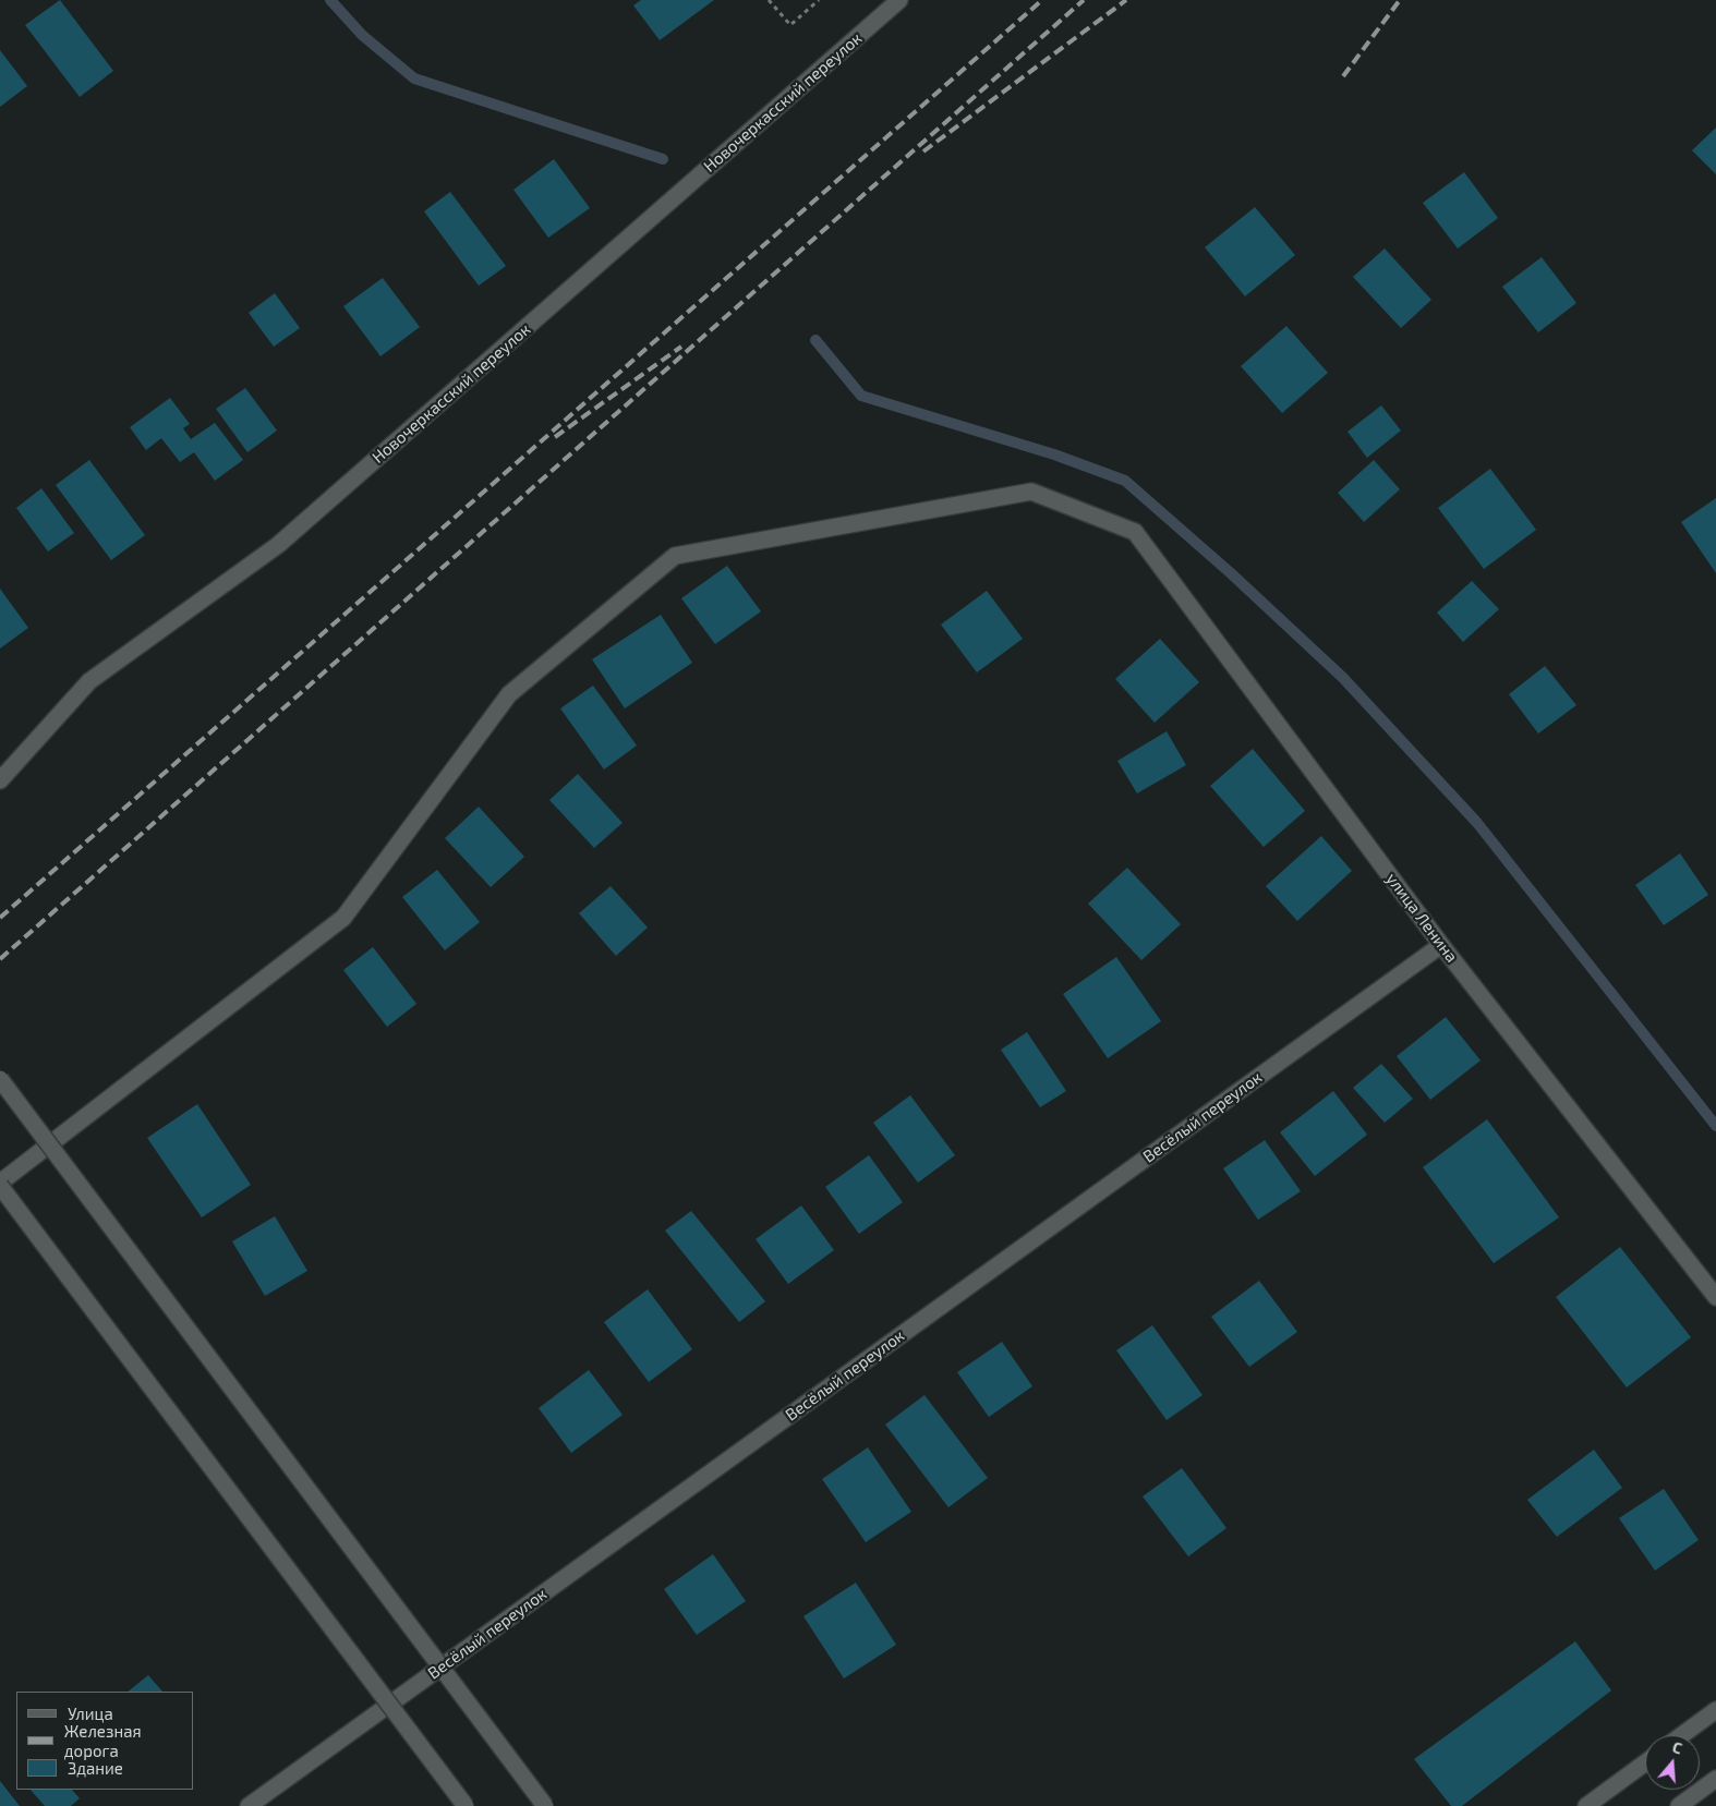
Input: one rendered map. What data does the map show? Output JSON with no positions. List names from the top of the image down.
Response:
{
  "streets": {
    "main road": ["Новочеркасский переулок", "улица Ленина", "Весёлый переулок"]
  },
  "crossings": [
    ["улица Ленина", "Весёлый переулок"]
  ],
  "legend": ["Улица", "Железная дорога", "Здание"],
  "north": "top"
}
